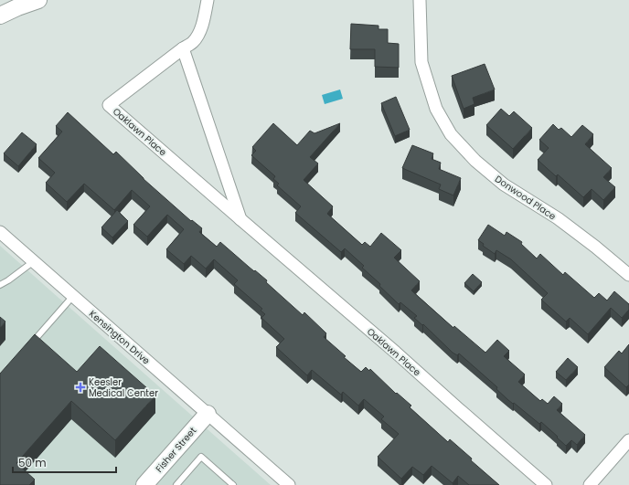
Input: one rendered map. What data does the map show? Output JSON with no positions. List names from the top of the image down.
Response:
{
  "streets": {
    "street": [
      "Oaklawn Place",
      "Donwood Place",
      "Kensington Drive",
      "Fisher Street"
    ]
  },
  "crossings": [
    ["Kensington Drive", "Fisher Street"]
  ],
  "places": {
    "health": ["Keesler Medical Center"]
  },
  "scale_bar": "50 m"
}
